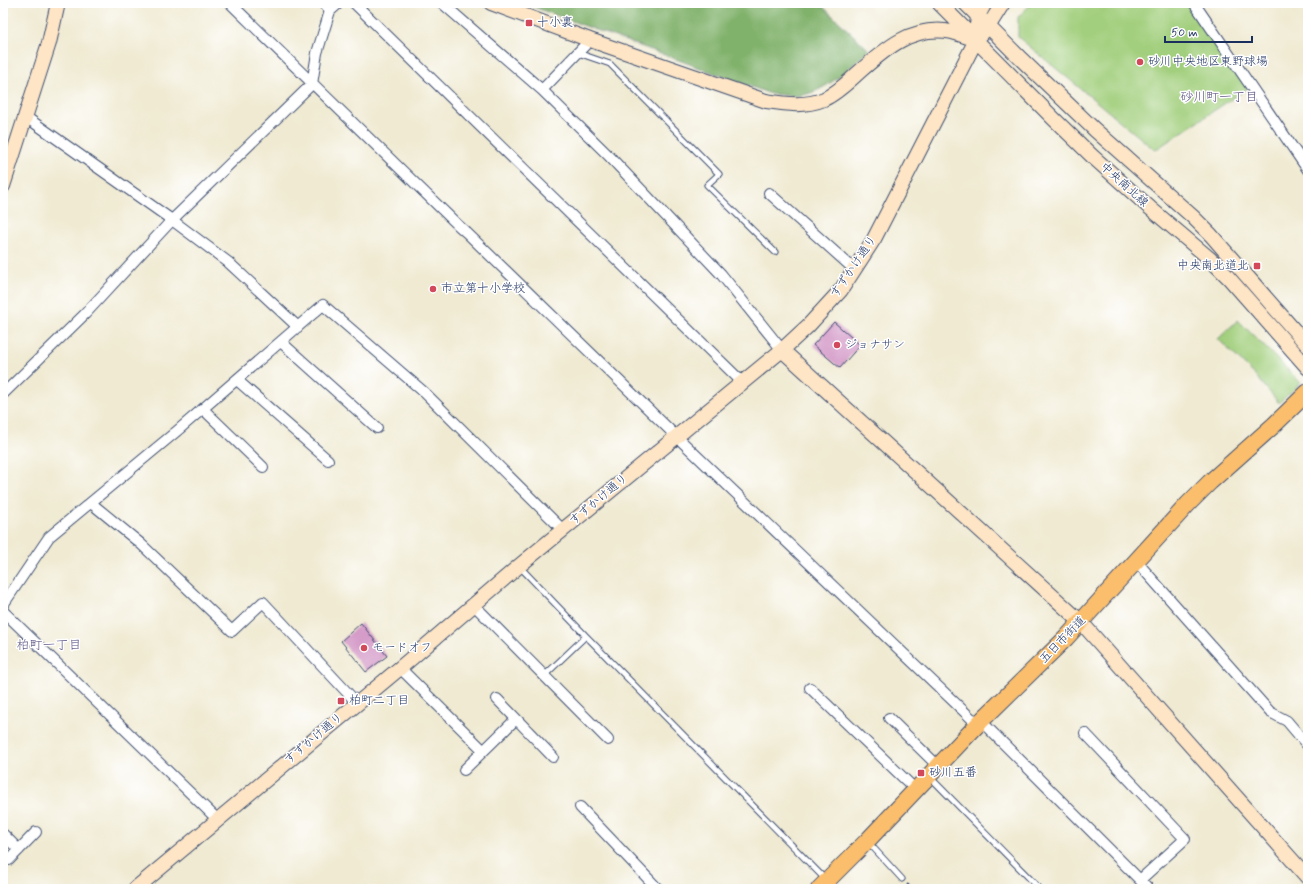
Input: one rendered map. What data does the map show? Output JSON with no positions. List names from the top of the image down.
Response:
{
  "streets": {
    "main road": ["五日市街道"],
    "street": ["中央南北線", "すずかけ通り"]
  },
  "crossings": [
    ["中央南北線", "すずかけ通り"]
  ],
  "districts": ["砂川町一丁目", "柏町一丁目"],
  "places": {
    "transit": [
      "十小裏",
      "中央南北道北",
      "柏町二丁目",
      "砂川五番"
    ],
    "other": [
      "砂川中央地区東野球場",
      "市立第十小学校",
      "ジョナサン",
      "モードオフ"
    ]
  },
  "scale_bar": "50 m"
}
